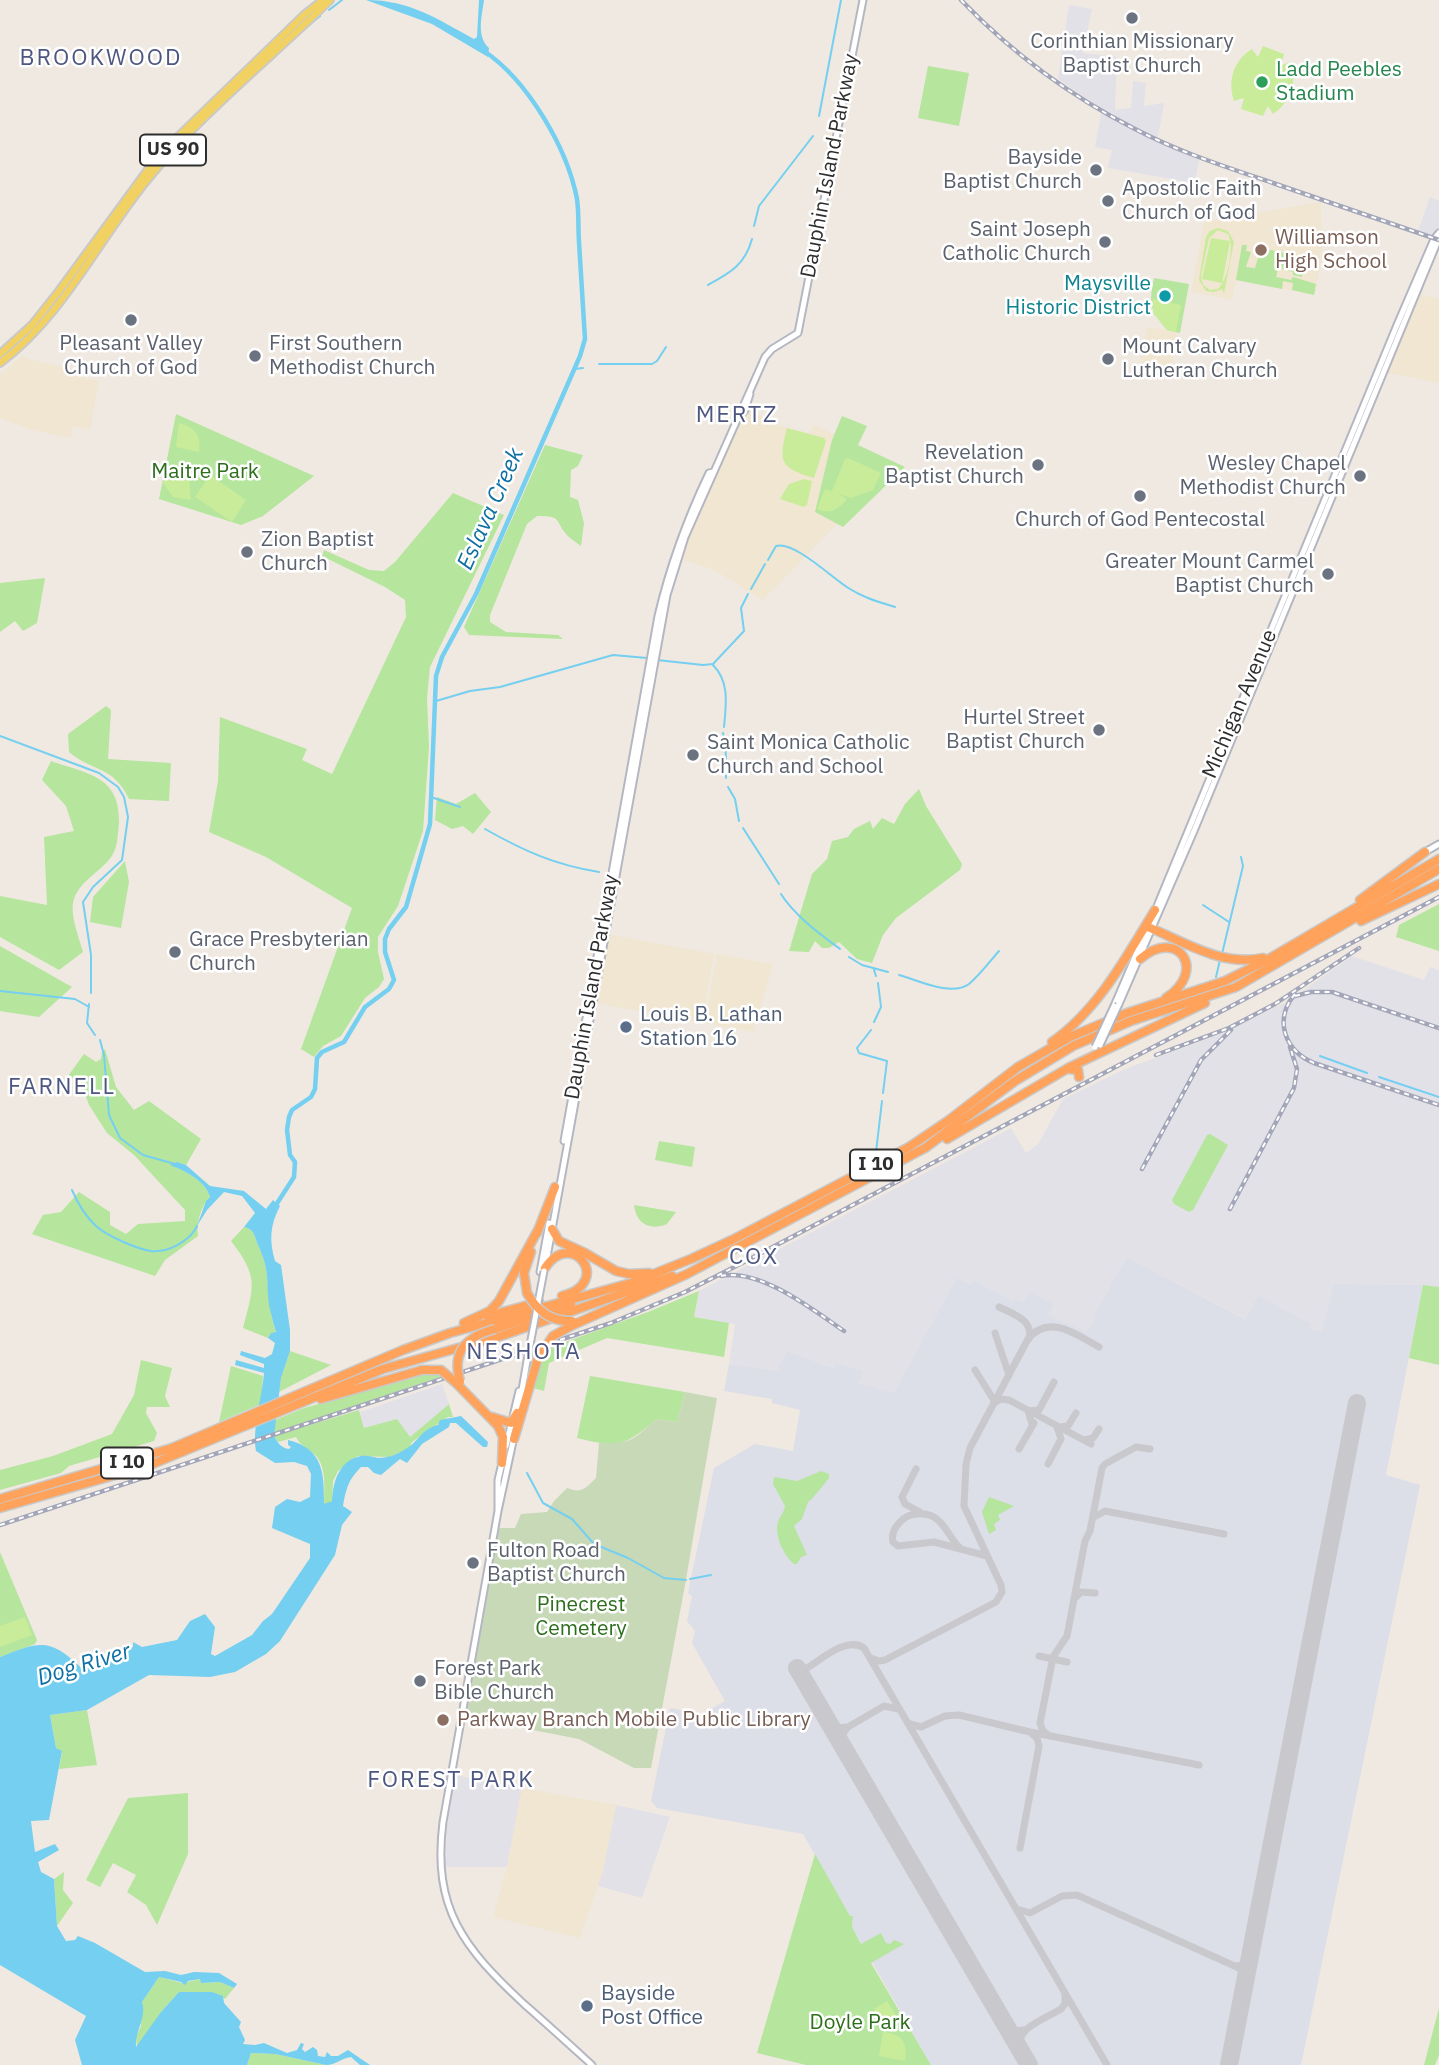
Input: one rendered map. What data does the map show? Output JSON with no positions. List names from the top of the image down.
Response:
{
  "streets": {
    "highway": ["I 10"],
    "main road": ["US 90", "Dauphin Island Parkway", "Michigan Avenue"]
  },
  "districts": [
    "BROOKWOOD",
    "MERTZ",
    "FARNELL",
    "COX",
    "NESHOTA",
    "FOREST PARK"
  ],
  "water": ["Eslava Creek", "Dog River"],
  "parks": ["Maitre Park", "Pinecrest Cemetery", "Doyle Park"],
  "places": [
    "Corinthian Missionary Baptist Church",
    "Ladd Peebles Stadium",
    "Bayside Baptist Church",
    "Apostolic Faith Church of God",
    "Saint Joseph Catholic Church",
    "Williamson High School",
    "Maysville Historic District",
    "Pleasant Valley Church of God",
    "First Southern Methodist Church",
    "Mount Calvary Lutheran Church",
    "Revelation Baptist Church",
    "Wesley Chapel Methodist Church",
    "Church of God Pentecostal",
    "Zion Baptist Church",
    "Greater Mount Carmel Baptist Church",
    "Hurtel Street Baptist Church",
    "Saint Monica Catholic Church and School",
    "Grace Presbyterian Church",
    "Louis B. Lathan Station 16",
    "Fulton Road Baptist Church",
    "Forest Park Bible Church",
    "Parkway Branch Mobile Public Library",
    "Bayside Post Office"
  ]
}
